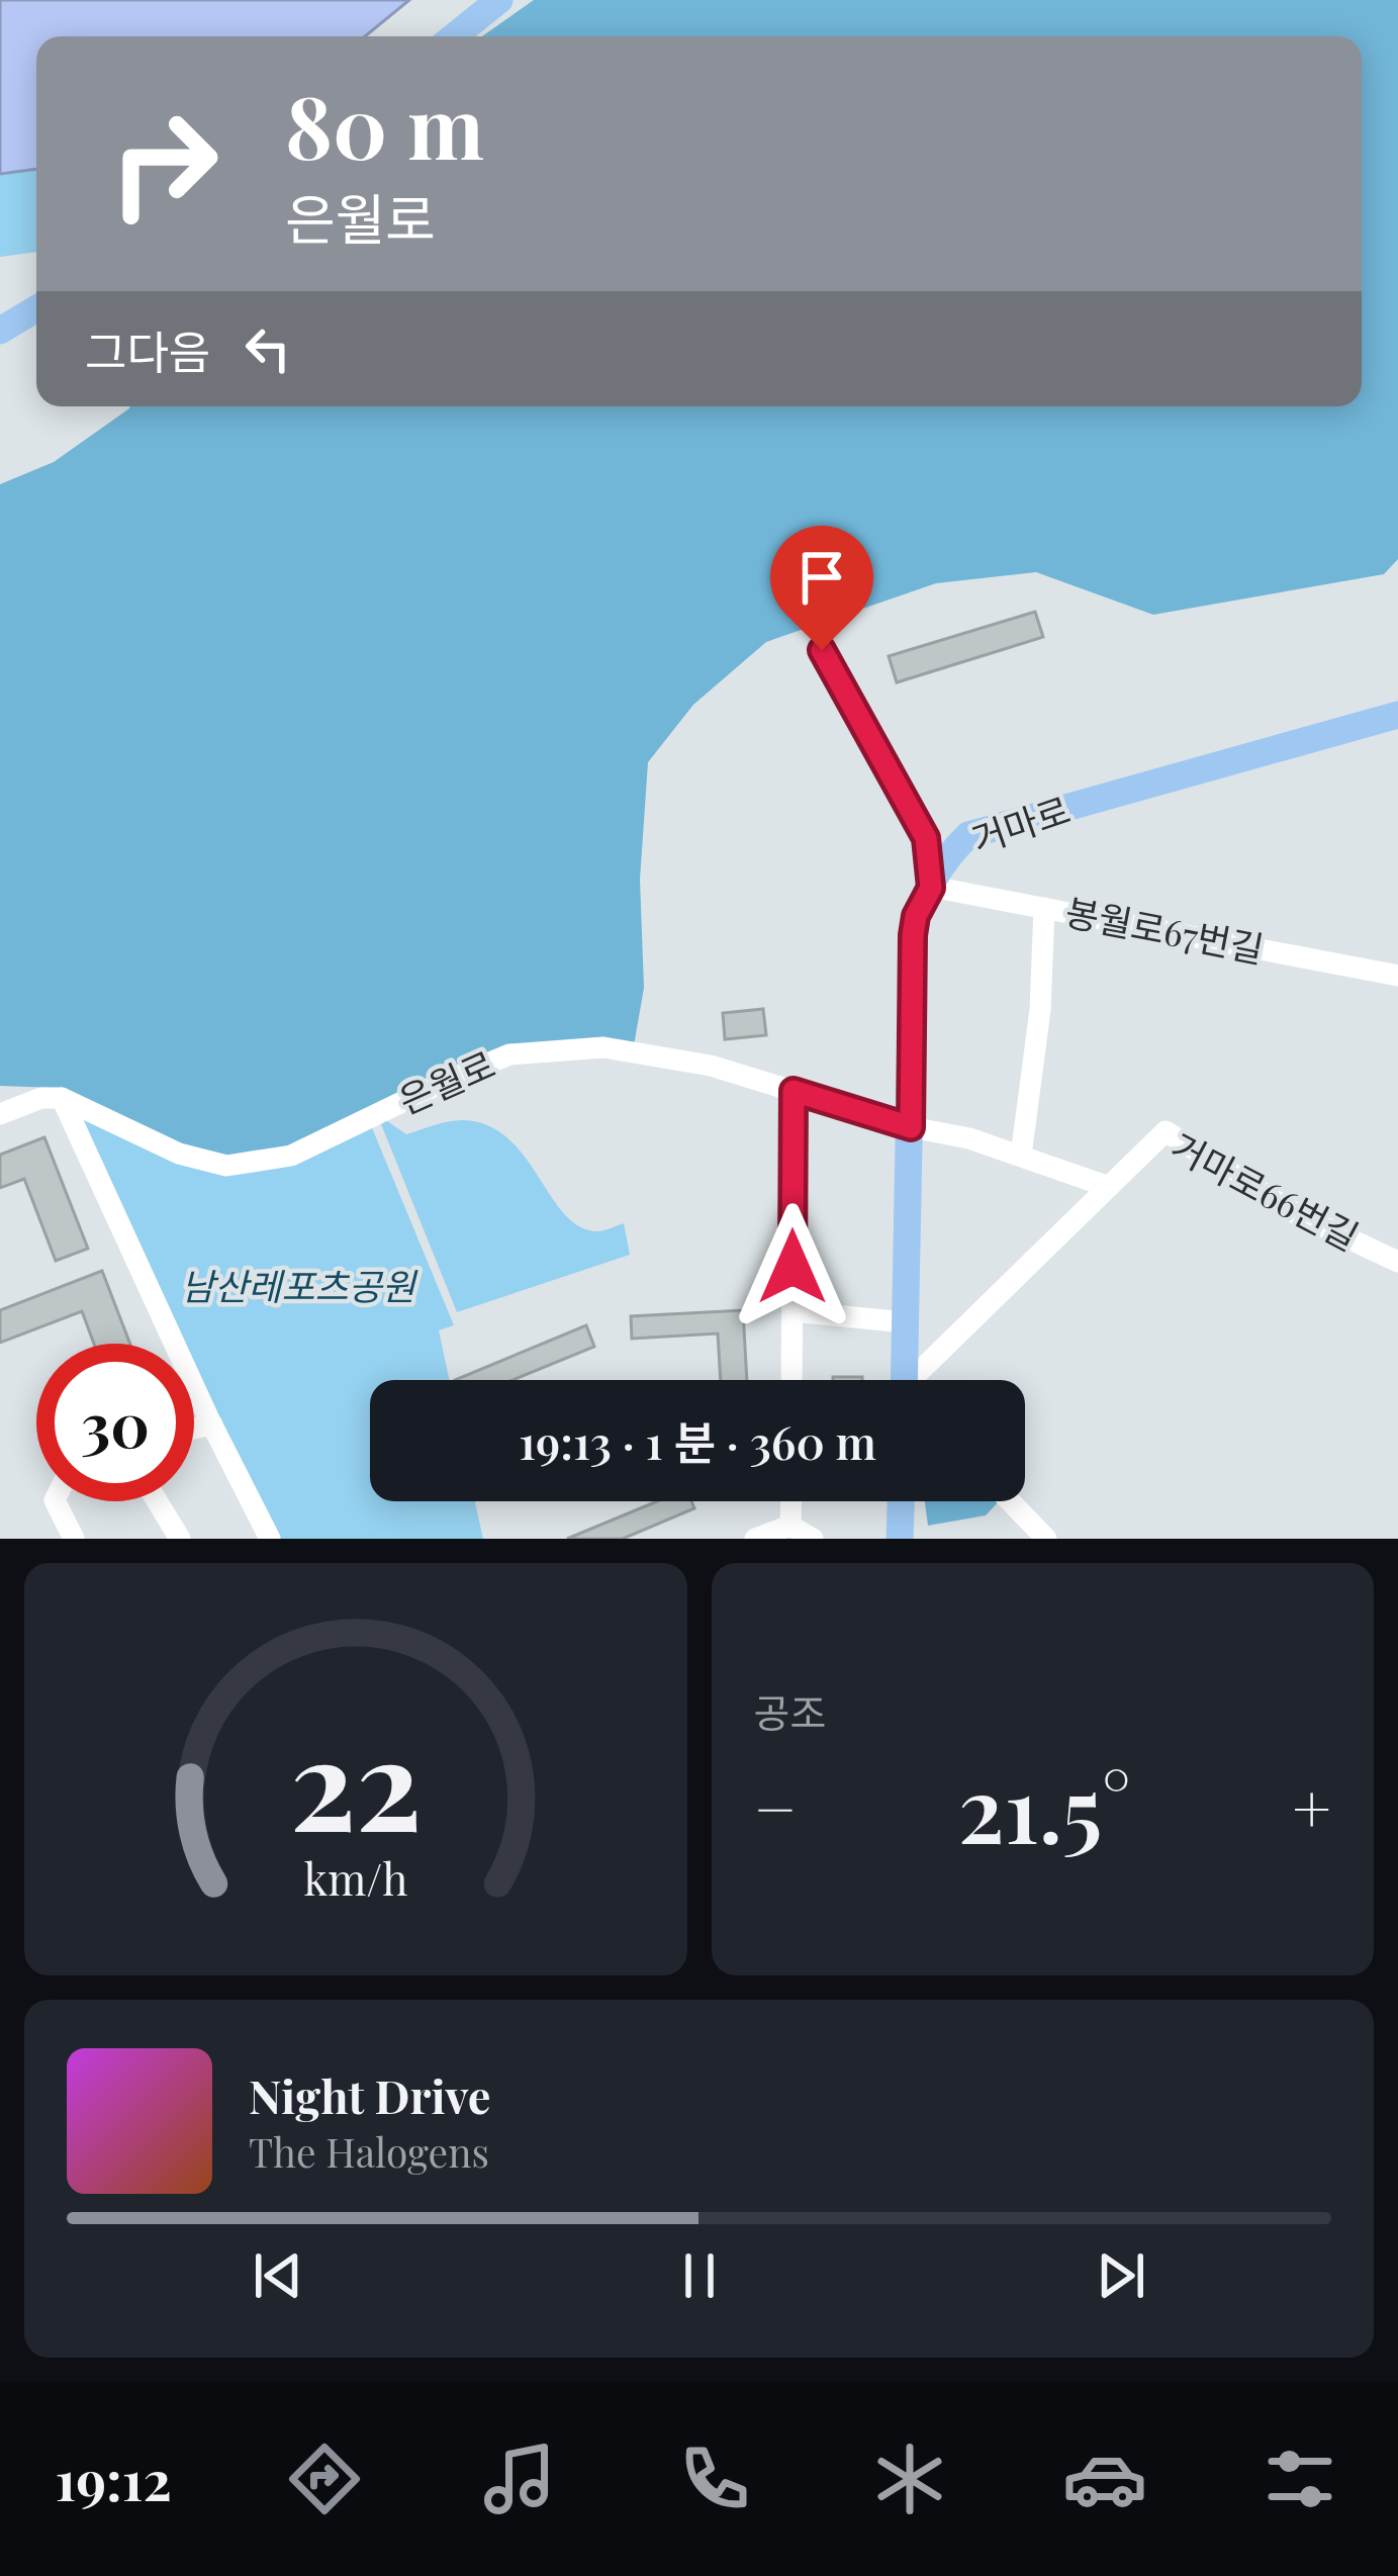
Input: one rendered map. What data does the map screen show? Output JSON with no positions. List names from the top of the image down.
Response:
{
  "streets": {
    "main road": ["거마로"],
    "street": ["봉월로67번길", "은월로", "거마로66번길"]
  },
  "crossings": [
    ["거마로", "봉월로67번길"],
    ["거마로", "은월로"],
    ["은월로", "거마로66번길"]
  ],
  "parks": ["남산레포츠공원"],
  "page": {
    "turn": ["80 m", "은월로"],
    "then": "그다음",
    "limit": "30",
    "trip": "19:13 · 1 분 · 360 m",
    "tile": "공조",
    "heat": ["−", "21.5°", "+"],
    "song": ["Night Drive", "The Halogens"],
    "tabs": "19:12",
    "gauge": ["22", "km/h"]
  }
}
